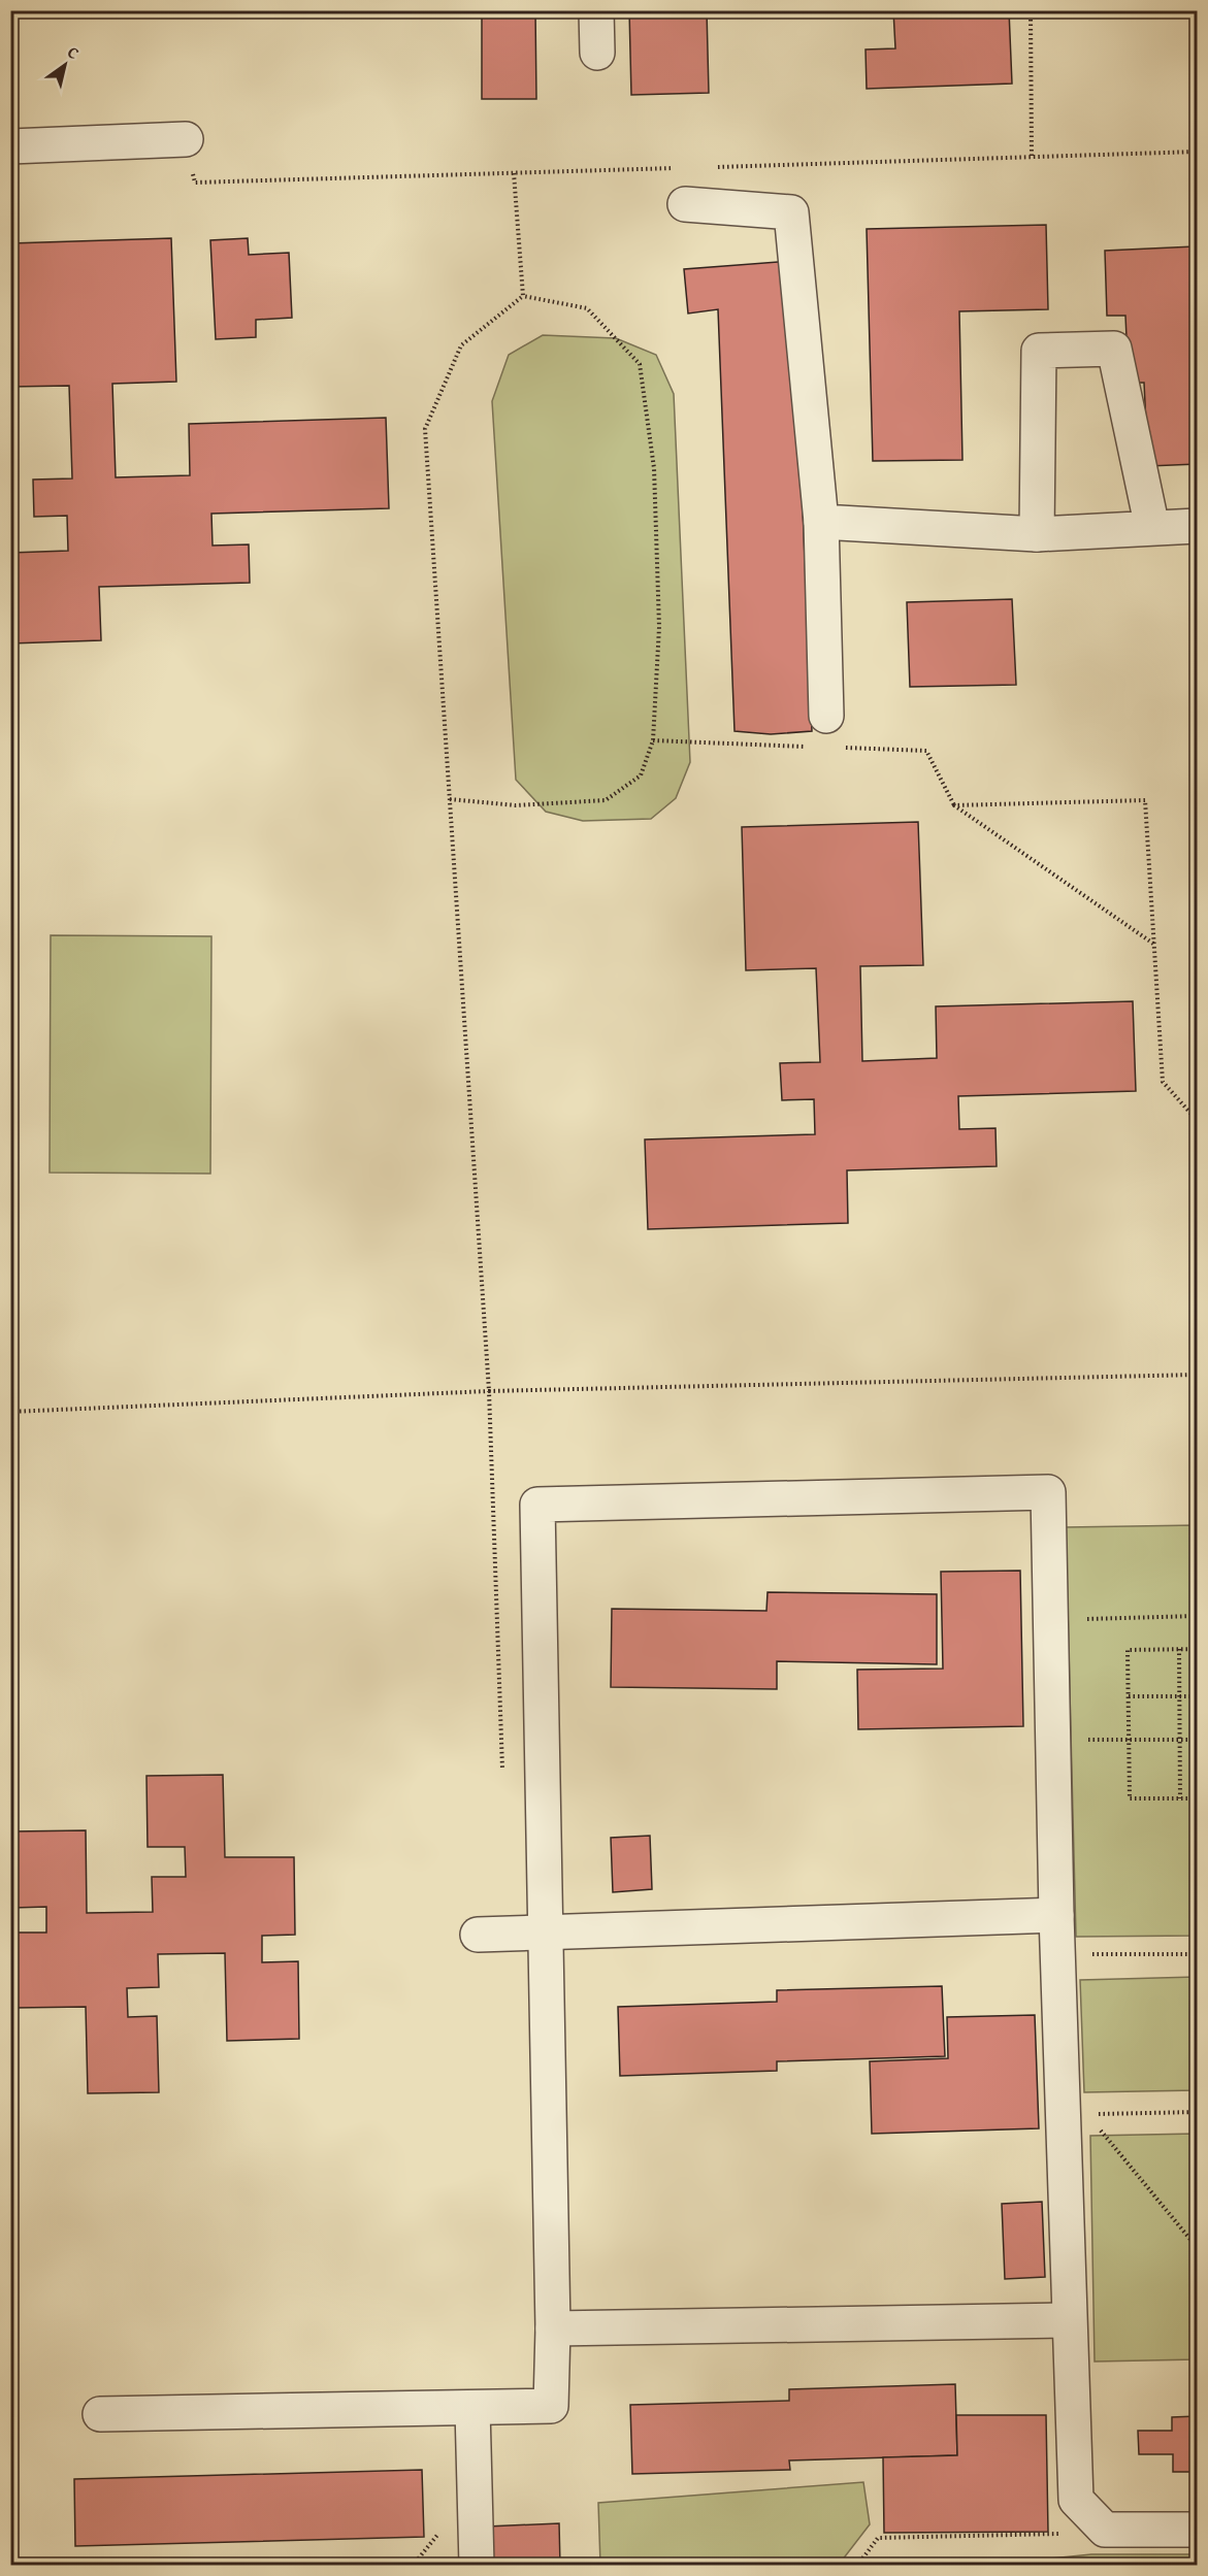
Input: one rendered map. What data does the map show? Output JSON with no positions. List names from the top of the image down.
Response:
{
  "north": "top right"
}
